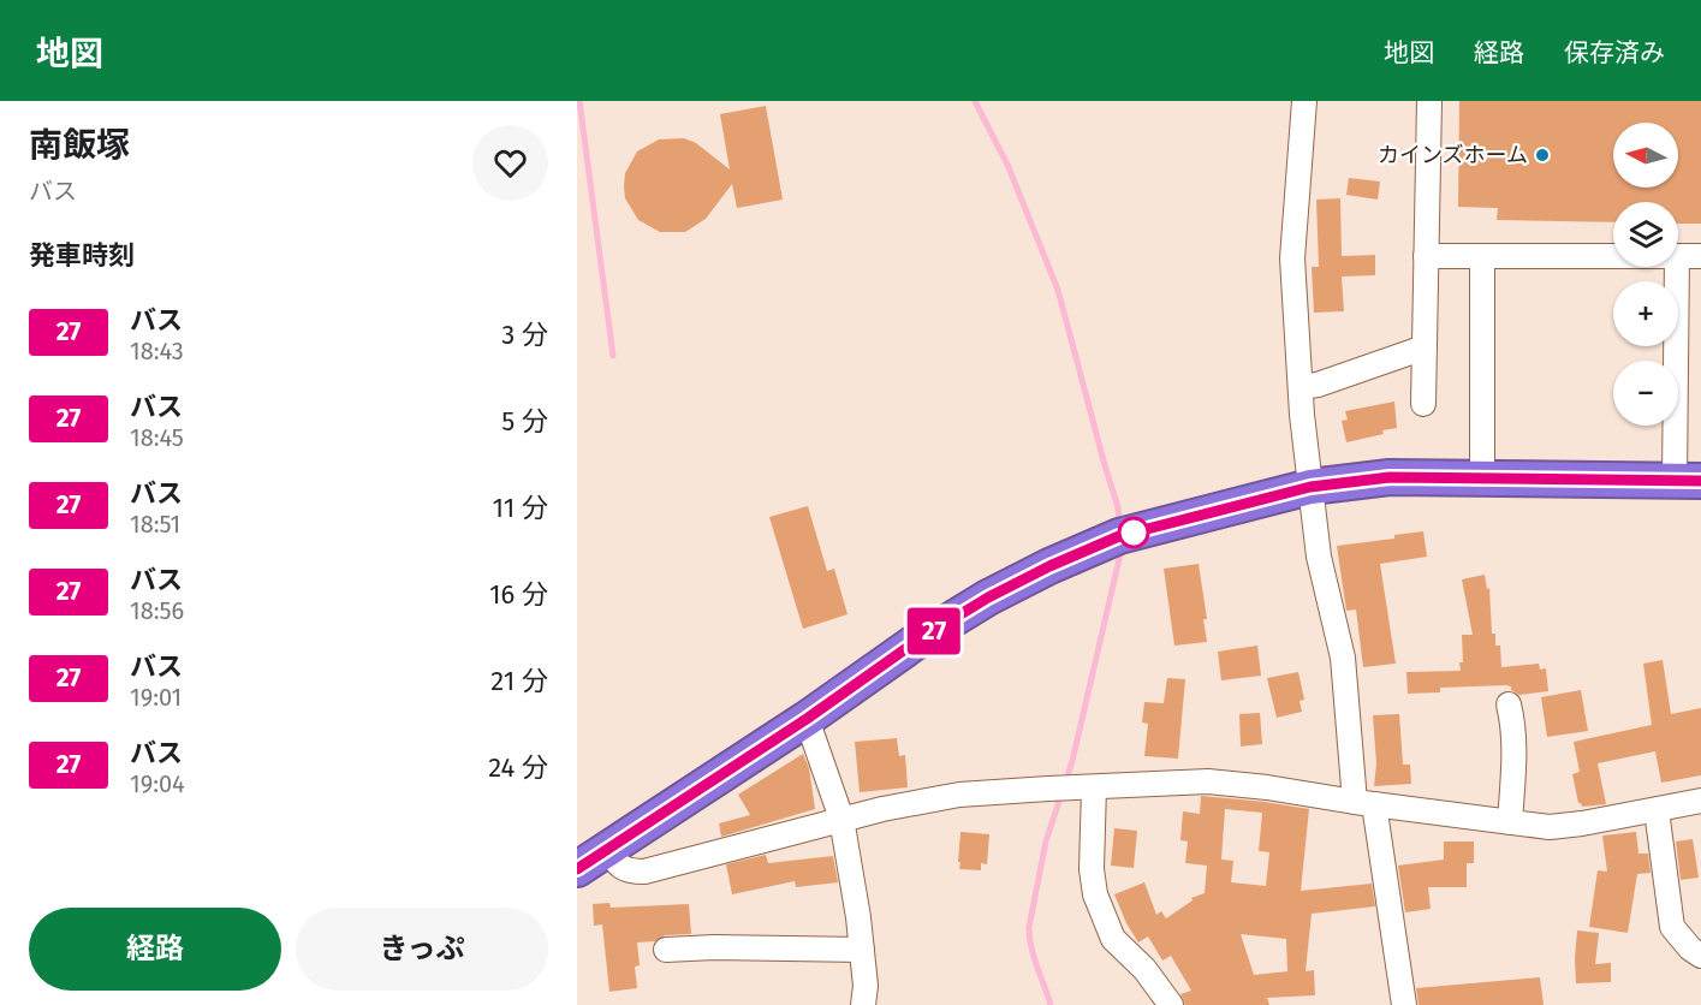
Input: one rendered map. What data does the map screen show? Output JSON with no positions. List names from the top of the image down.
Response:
{
  "places": ["カインズホーム"],
  "lines": ["bus line 27"],
  "north": "left",
  "page": {
    "header": "地図",
    "nav": ["地図", "経路", "保存済み"],
    "heading": [
      ["南飯塚", "バス"],
      "発車時刻"
    ],
    "on_map": "27",
    "map_buttons": ["+", "−"],
    "list": [
      {
        "mark": "27",
        "name": "バス",
        "note": "18:43",
        "value": "3 分"
      },
      {
        "mark": "27",
        "name": "バス",
        "note": "18:45",
        "value": "5 分"
      },
      {
        "mark": "27",
        "name": "バス",
        "note": "18:51",
        "value": "11 分"
      },
      {
        "mark": "27",
        "name": "バス",
        "note": "18:56",
        "value": "16 分"
      },
      {
        "mark": "27",
        "name": "バス",
        "note": "19:01",
        "value": "21 分"
      },
      {
        "mark": "27",
        "name": "バス",
        "note": "19:04",
        "value": "24 分"
      }
    ],
    "buttons": ["経路", "きっぷ"]
  }
}
